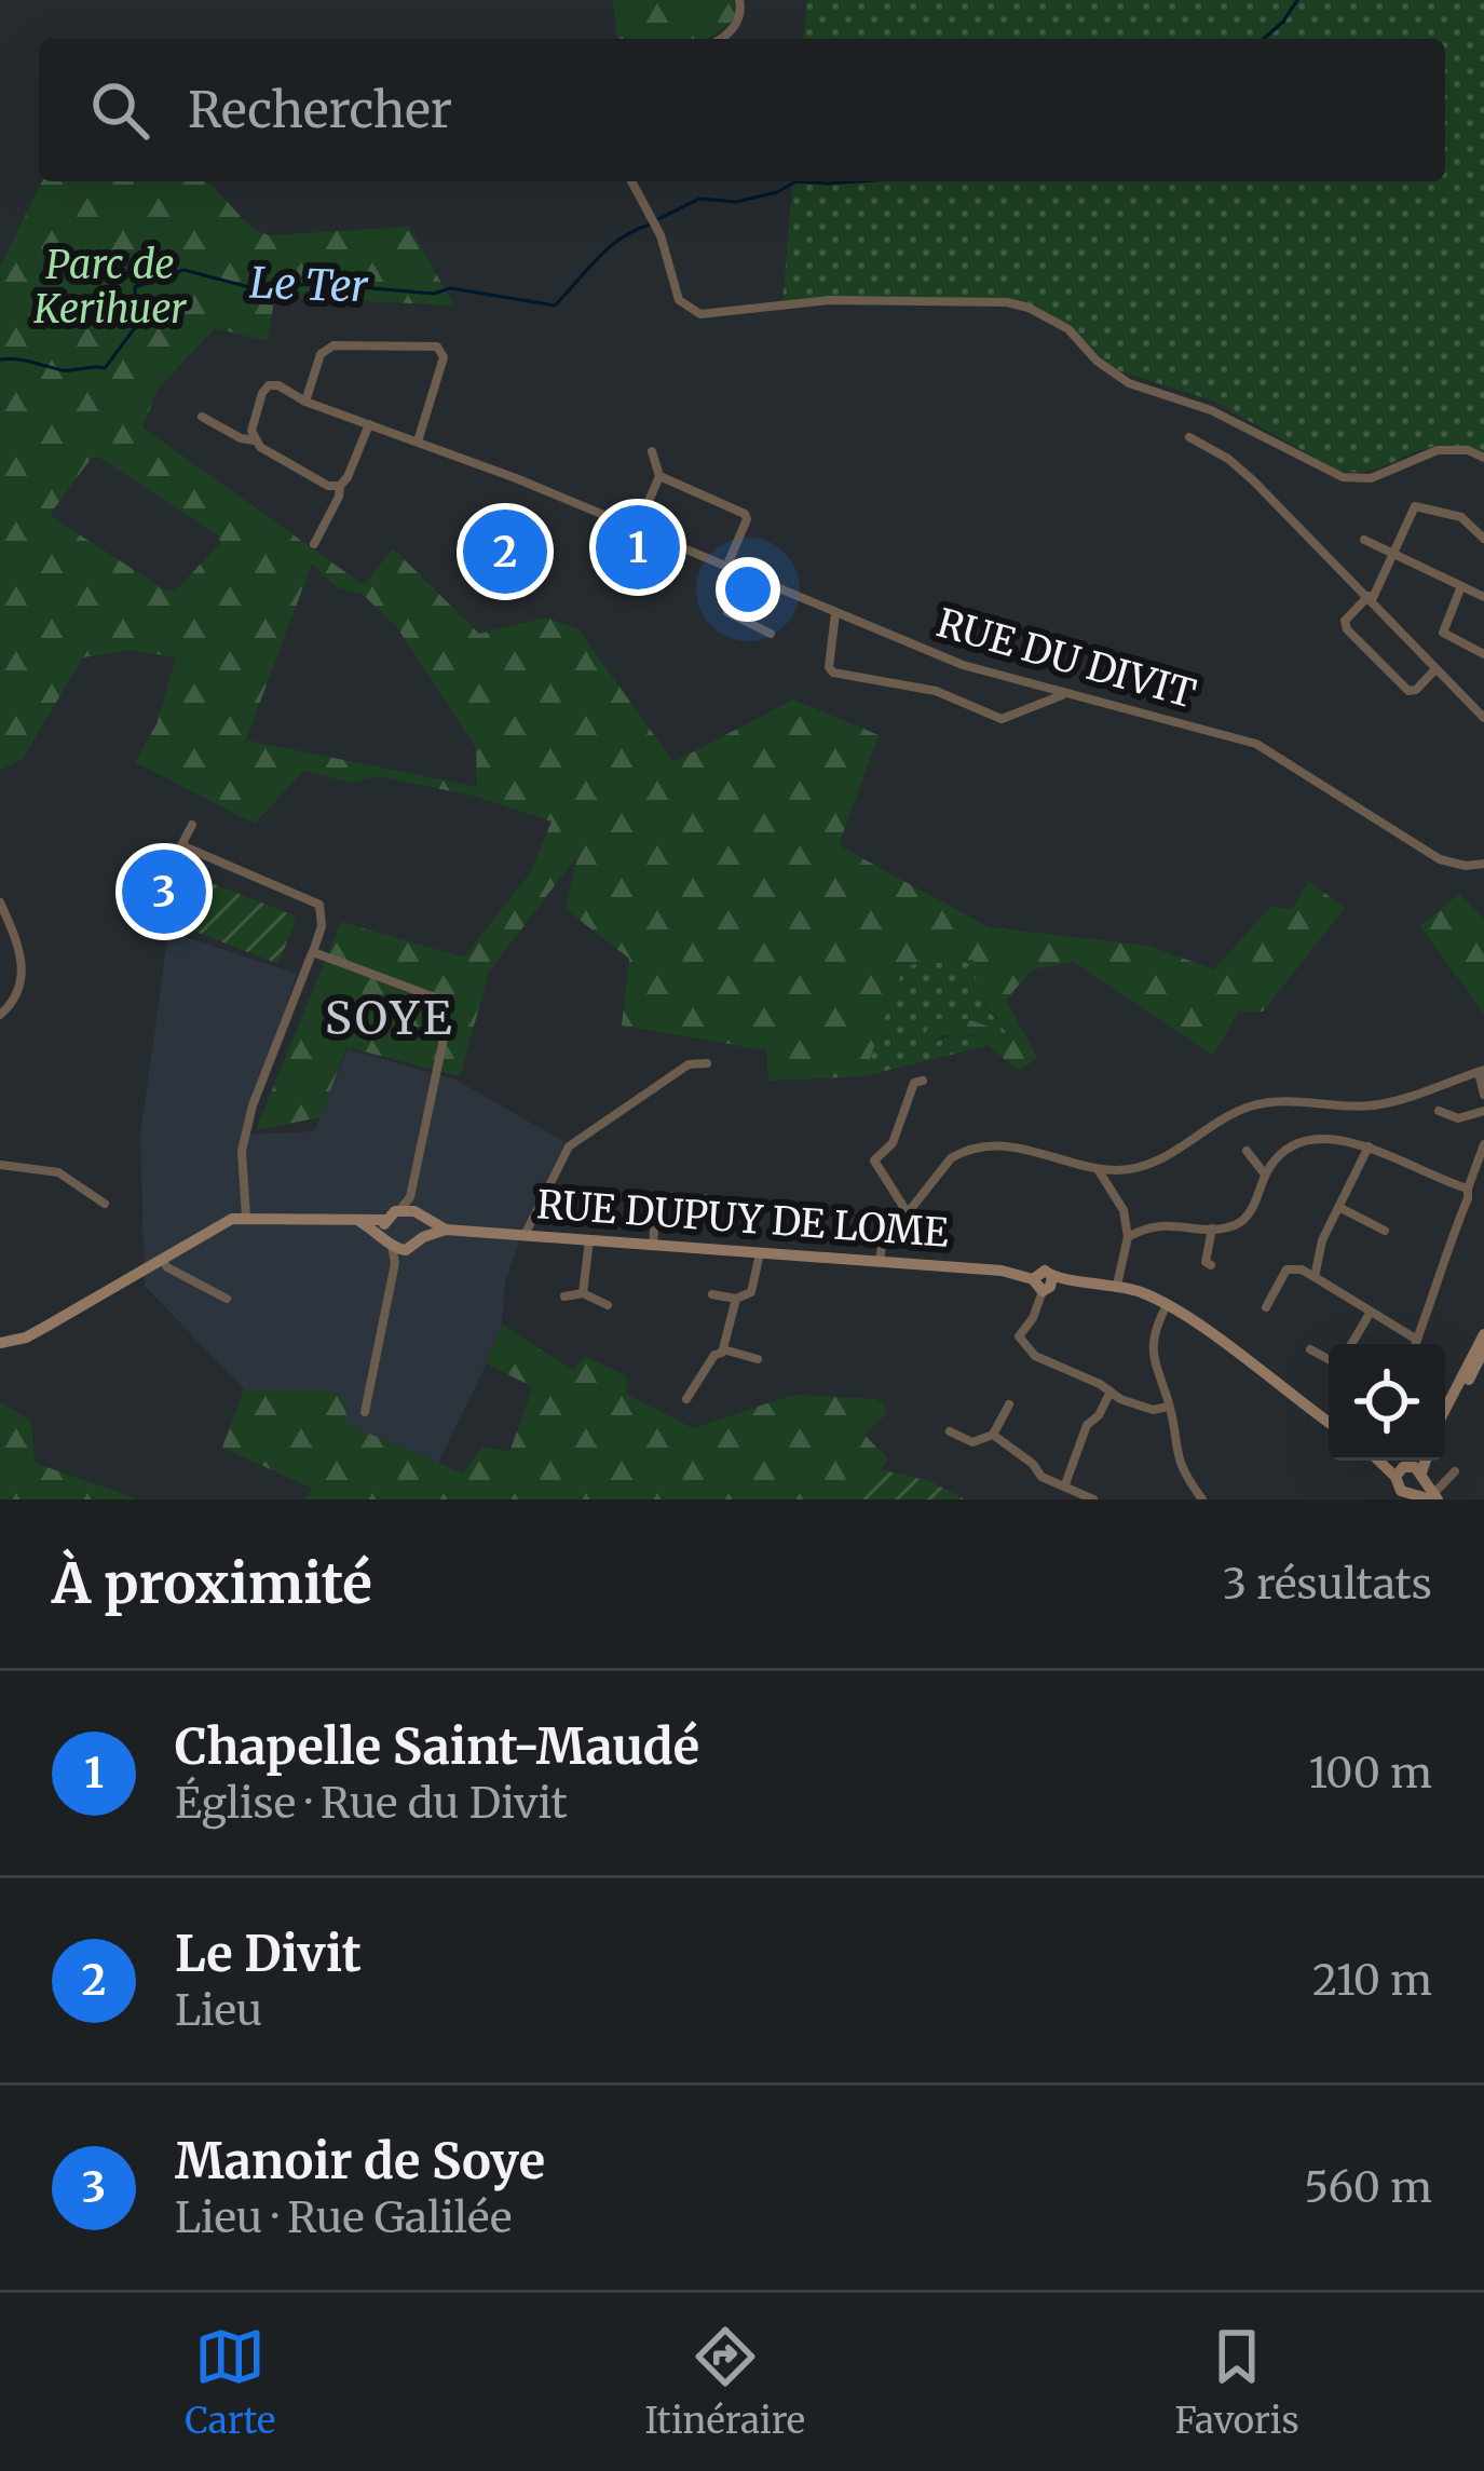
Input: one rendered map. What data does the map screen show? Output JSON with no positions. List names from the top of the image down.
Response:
{
  "streets": {
    "street": ["RUE DU DIVIT", "RUE DUPUY DE LOME"]
  },
  "districts": ["SOYE"],
  "water": ["Le Ter"],
  "parks": ["Parc de Kerihuer"],
  "page": {
    "search": "Rechercher",
    "pins": ["1", "2", "3"],
    "heading": ["À proximité", "3 résultats"],
    "list": [
      {
        "mark": "1",
        "name": "Chapelle Saint-Maudé",
        "note": "Église · Rue du Divit",
        "value": "100 m"
      },
      {
        "mark": "2",
        "name": "Le Divit",
        "note": "Lieu",
        "value": "210 m"
      },
      {
        "mark": "3",
        "name": "Manoir de Soye",
        "note": "Lieu · Rue Galilée",
        "value": "560 m"
      }
    ],
    "nav": ["Carte", "Itinéraire", "Favoris"]
  }
}
